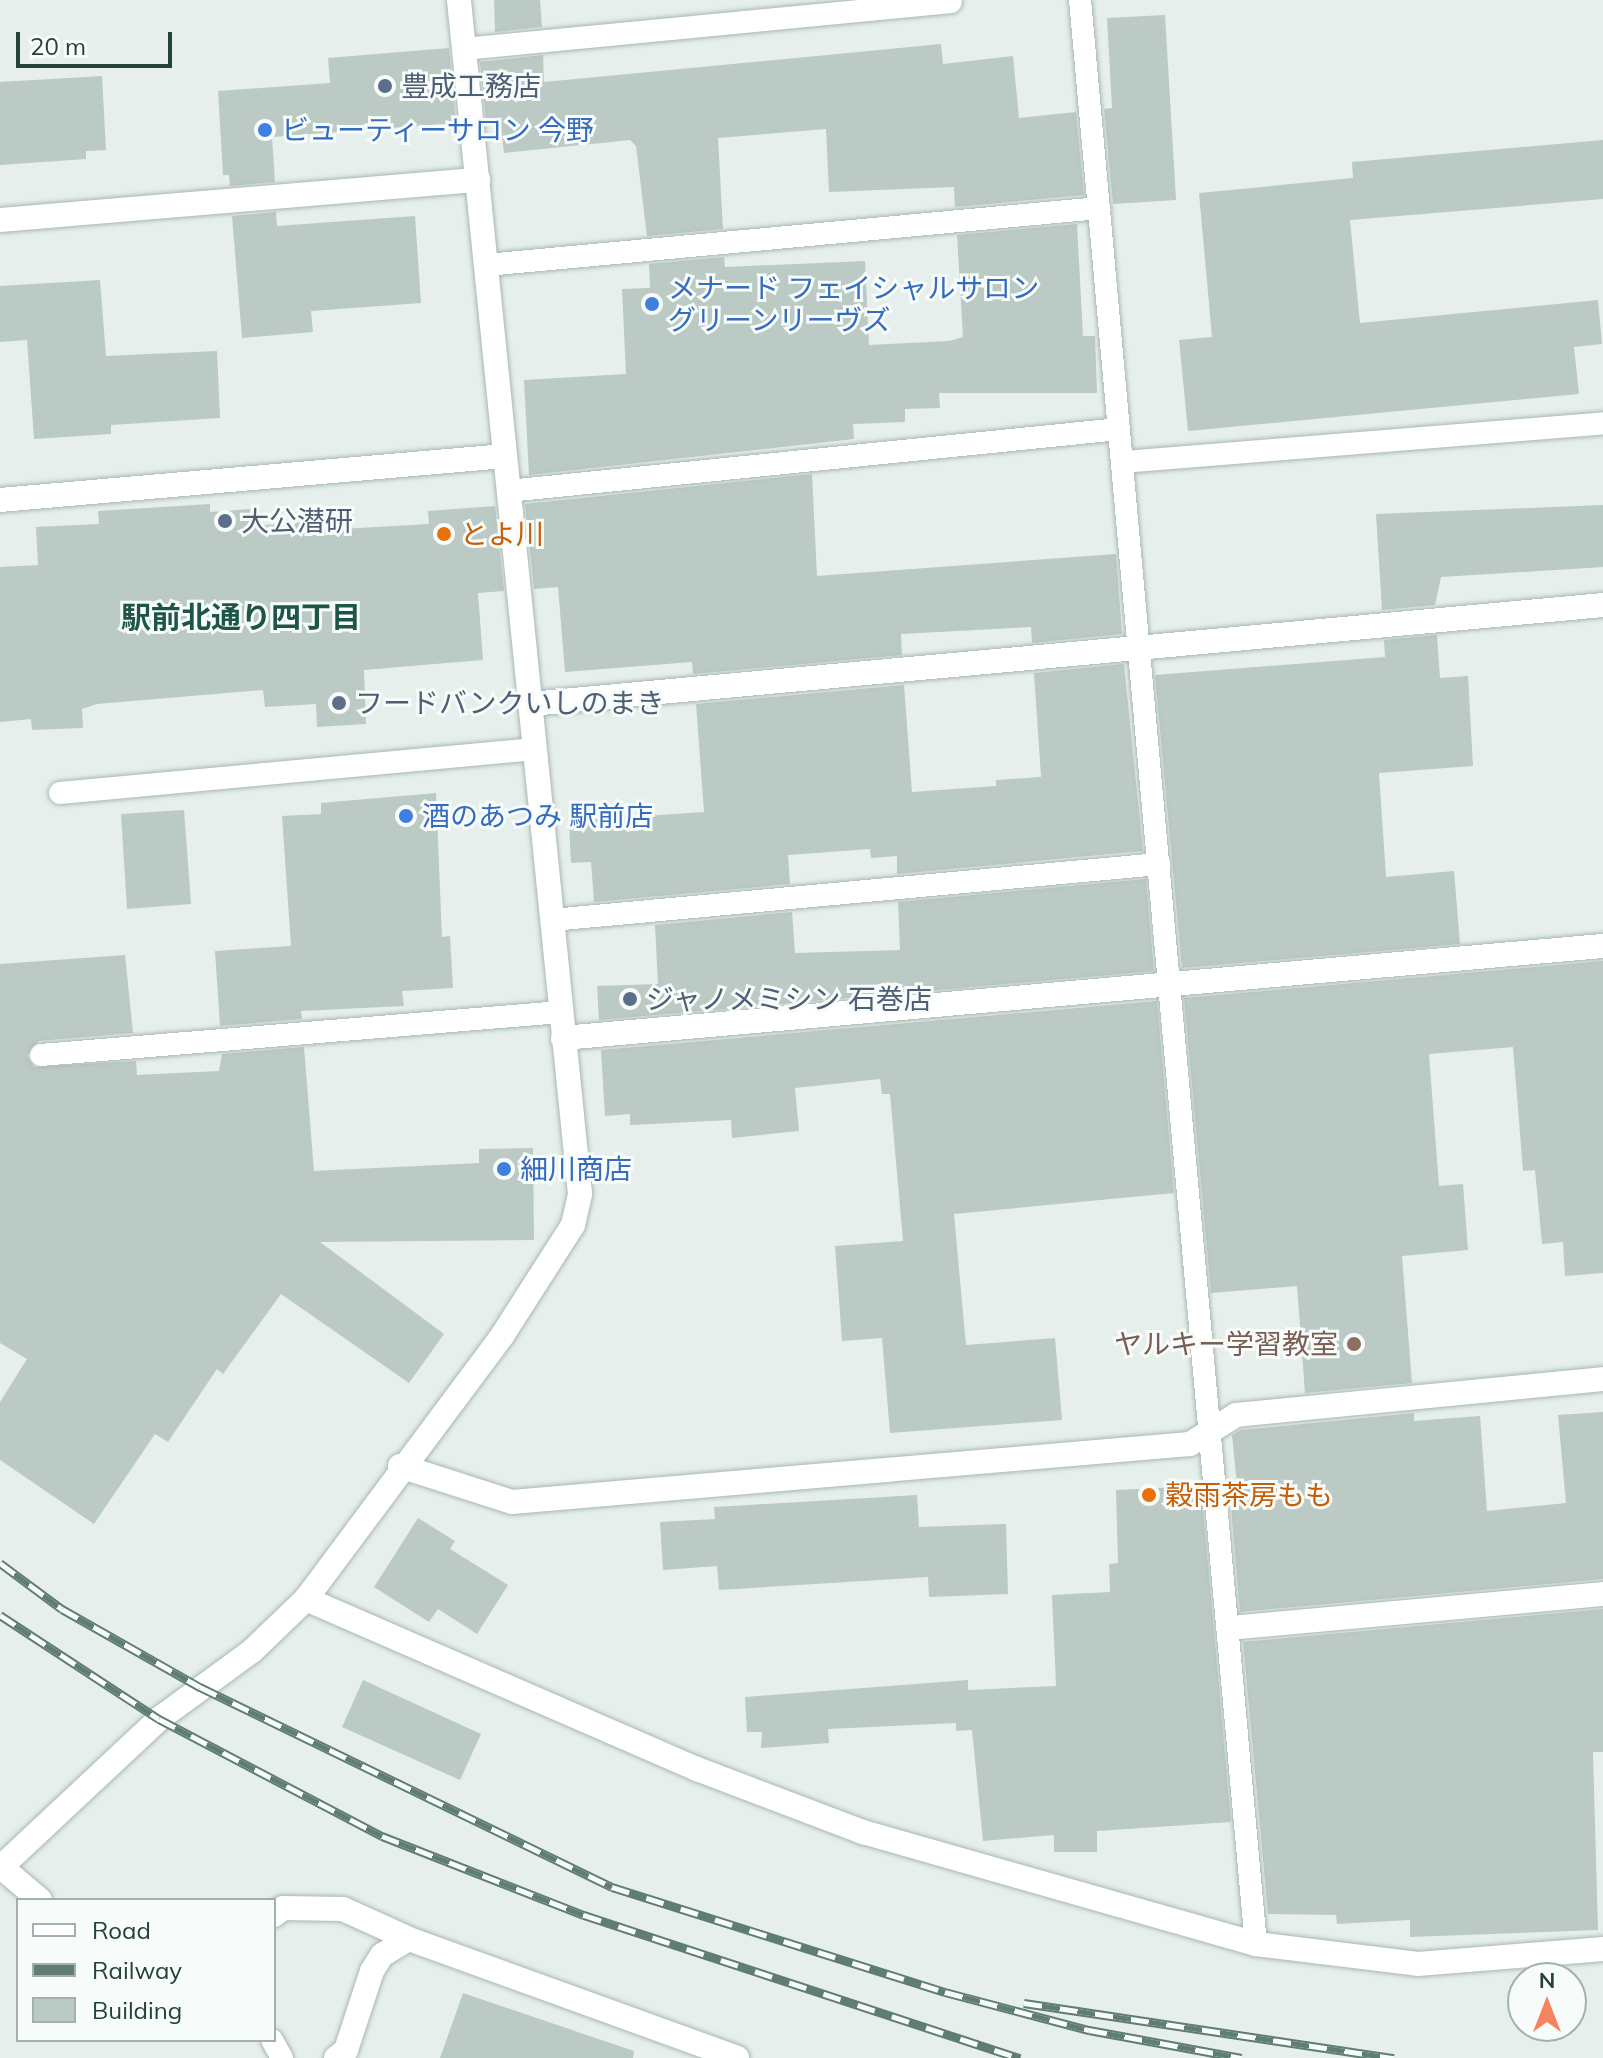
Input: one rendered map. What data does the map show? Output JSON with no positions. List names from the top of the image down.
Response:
{
  "districts": ["駅前北通り四丁目"],
  "places": [
    "豊成工務店",
    "ビューティーサロン 今野",
    "メナード フェイシャルサロン グリーンリーヴズ",
    "大公潜研",
    "とよ川",
    "フードバンクいしのまき",
    "酒のあつみ 駅前店",
    "ジャノメミシン 石巻店",
    "細川商店",
    "ヤルキー学習教室",
    "穀雨茶房もも"
  ],
  "legend": ["Road", "Railway", "Building"],
  "scale_bar": "20 m",
  "north": "top"
}
